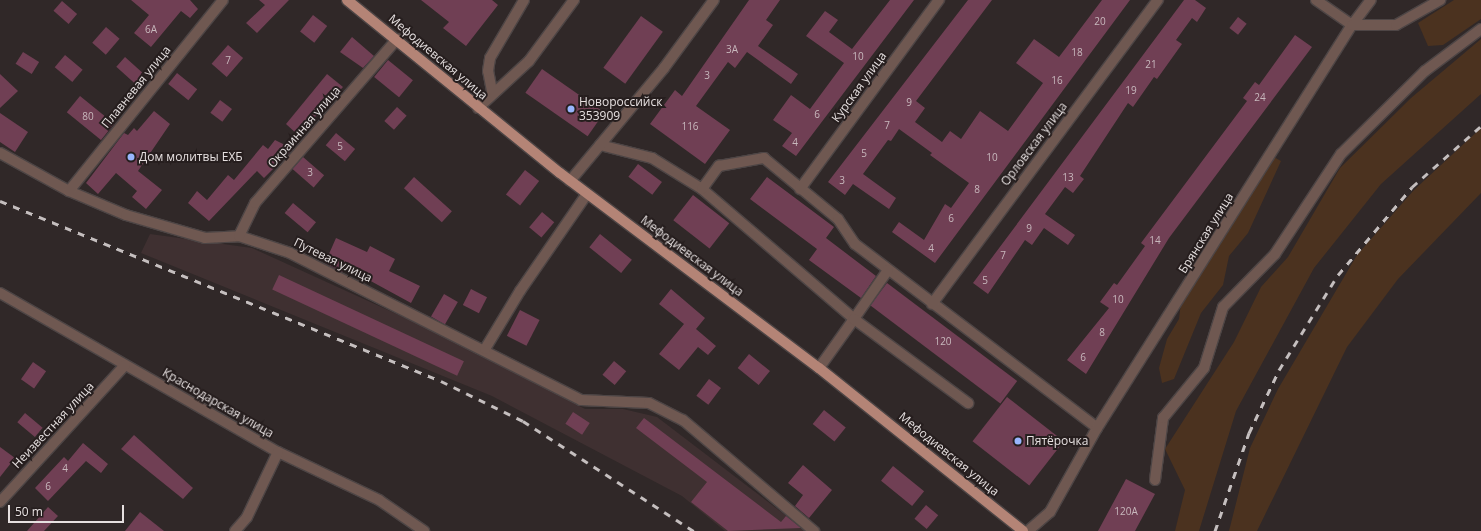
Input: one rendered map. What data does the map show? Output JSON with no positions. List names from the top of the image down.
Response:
{
  "streets": {
    "main road": ["Мефодиевская улица"],
    "street": [
      "Плавневая улица",
      "Курская улица",
      "Окраинная улица",
      "Орловская улица",
      "Брянская улица",
      "Путевая улица",
      "Краснодарская улица",
      "Неизвестная улица"
    ]
  },
  "crossings": [
    ["Мефодиевская улица", "Окраинная улица"],
    ["Плавневая улица", "Путевая улица"],
    ["Окраинная улица", "Путевая улица"],
    ["Краснодарская улица", "Неизвестная улица"]
  ],
  "places": ["Новороссийск 353909", "Дом молитвы ЕХБ", "Пятёрочка"],
  "house_numbers": [
    "20",
    "6А",
    "3А",
    "18",
    "10",
    "7",
    "21",
    "3",
    "16",
    "19",
    "24",
    "9",
    "6",
    "80",
    "7",
    "116",
    "4",
    "5",
    "5",
    "10",
    "3",
    "13",
    "3",
    "8",
    "6",
    "9",
    "14",
    "4",
    "7",
    "5",
    "10",
    "8",
    "120",
    "6",
    "4",
    "6",
    "120А"
  ],
  "scale_bar": "50 m"
}
